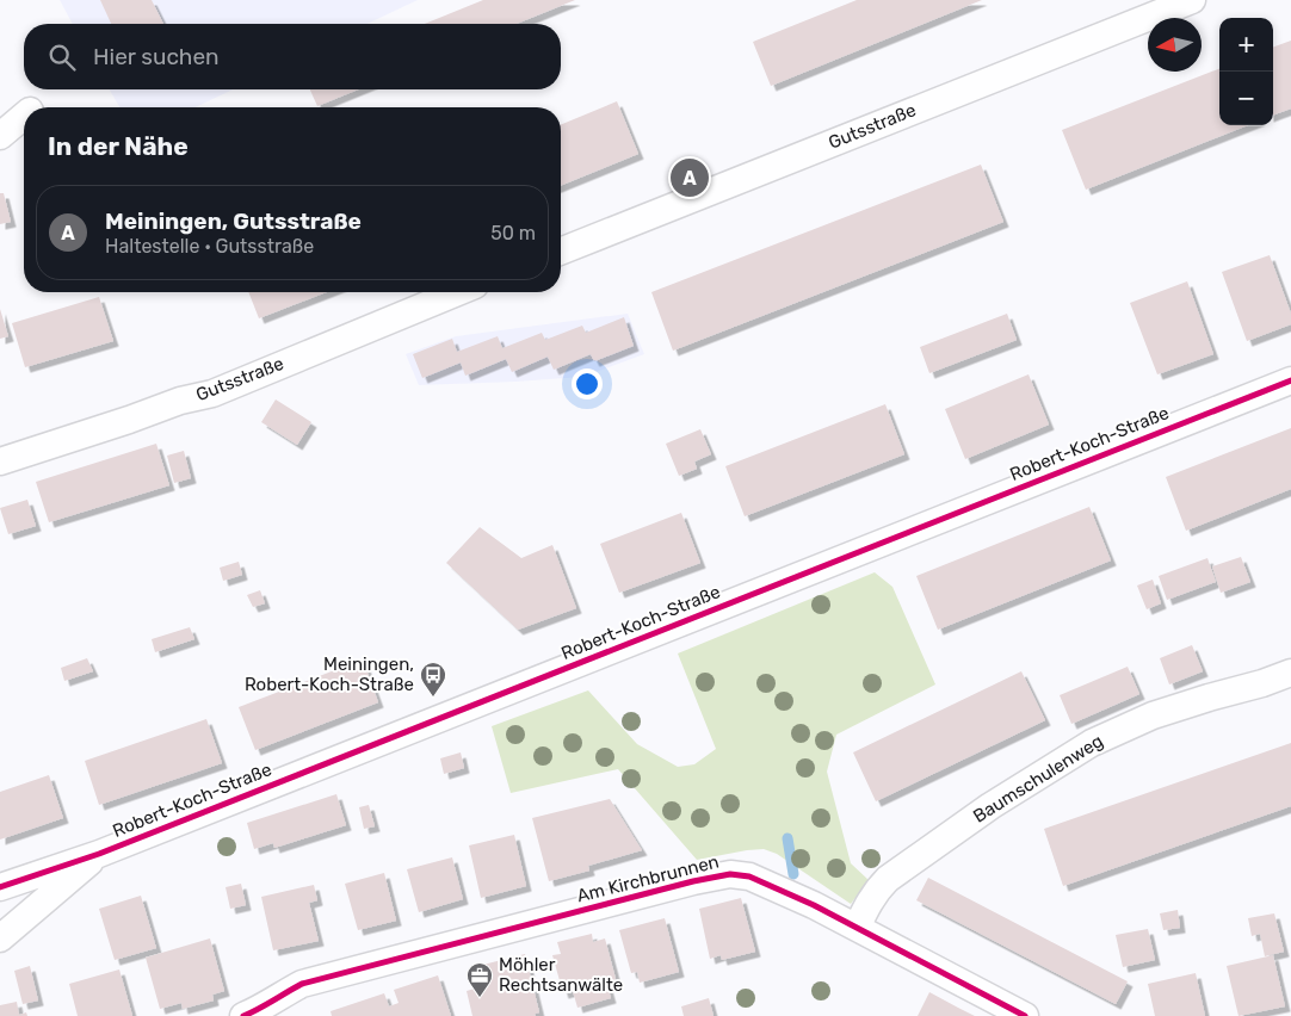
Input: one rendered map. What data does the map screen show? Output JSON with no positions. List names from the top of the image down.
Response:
{
  "streets": {
    "street": [
      "Gutsstraße",
      "Robert-Koch-Straße",
      "Baumschulenweg",
      "Am Kirchbrunnen"
    ]
  },
  "crossings": [
    ["Baumschulenweg", "Am Kirchbrunnen"]
  ],
  "places": {
    "bus stop": ["Meiningen, Robert-Koch-Straße"],
    "office": ["Möhler Rechtsanwälte"]
  },
  "north": "left",
  "page": {
    "map_buttons": ["+", "−"],
    "search": "Hier suchen",
    "heading": "In der Nähe",
    "pins": "A",
    "list": [
      {
        "mark": "A",
        "name": "Meiningen, Gutsstraße",
        "note": "Haltestelle · Gutsstraße",
        "value": "50 m"
      }
    ]
  }
}
